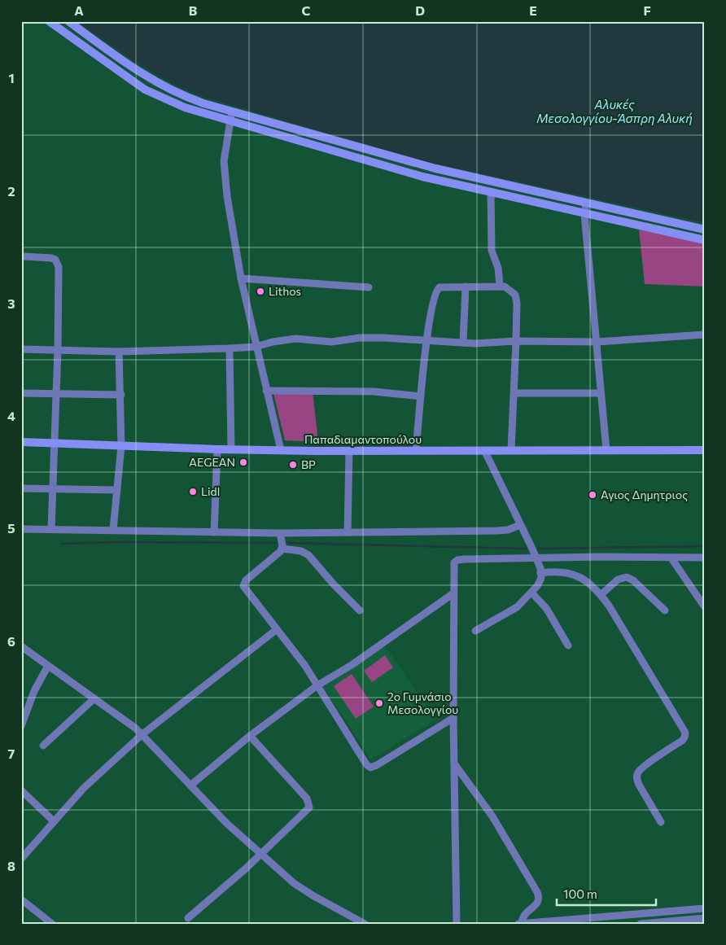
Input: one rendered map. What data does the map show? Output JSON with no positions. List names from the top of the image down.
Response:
{
  "streets": {
    "street": ["Παπαδιαμαντοπούλου"]
  },
  "water": ["Αλυκές Μεσολογγίου-Άσπρη Αλυκή"],
  "places": [
    "Lithos",
    "AEGEAN",
    "BP",
    "Lidl",
    "Αγιος Δημητριος",
    "2ο Γυμνάσιο Μεσολογγίου"
  ],
  "scale_bar": "100 m",
  "grid": {
    "columns": [
      "A",
      "B",
      "C",
      "D",
      "E",
      "F"
    ],
    "rows": [
      "1",
      "2",
      "3",
      "4",
      "5",
      "6",
      "7",
      "8"
    ]
  }
}
